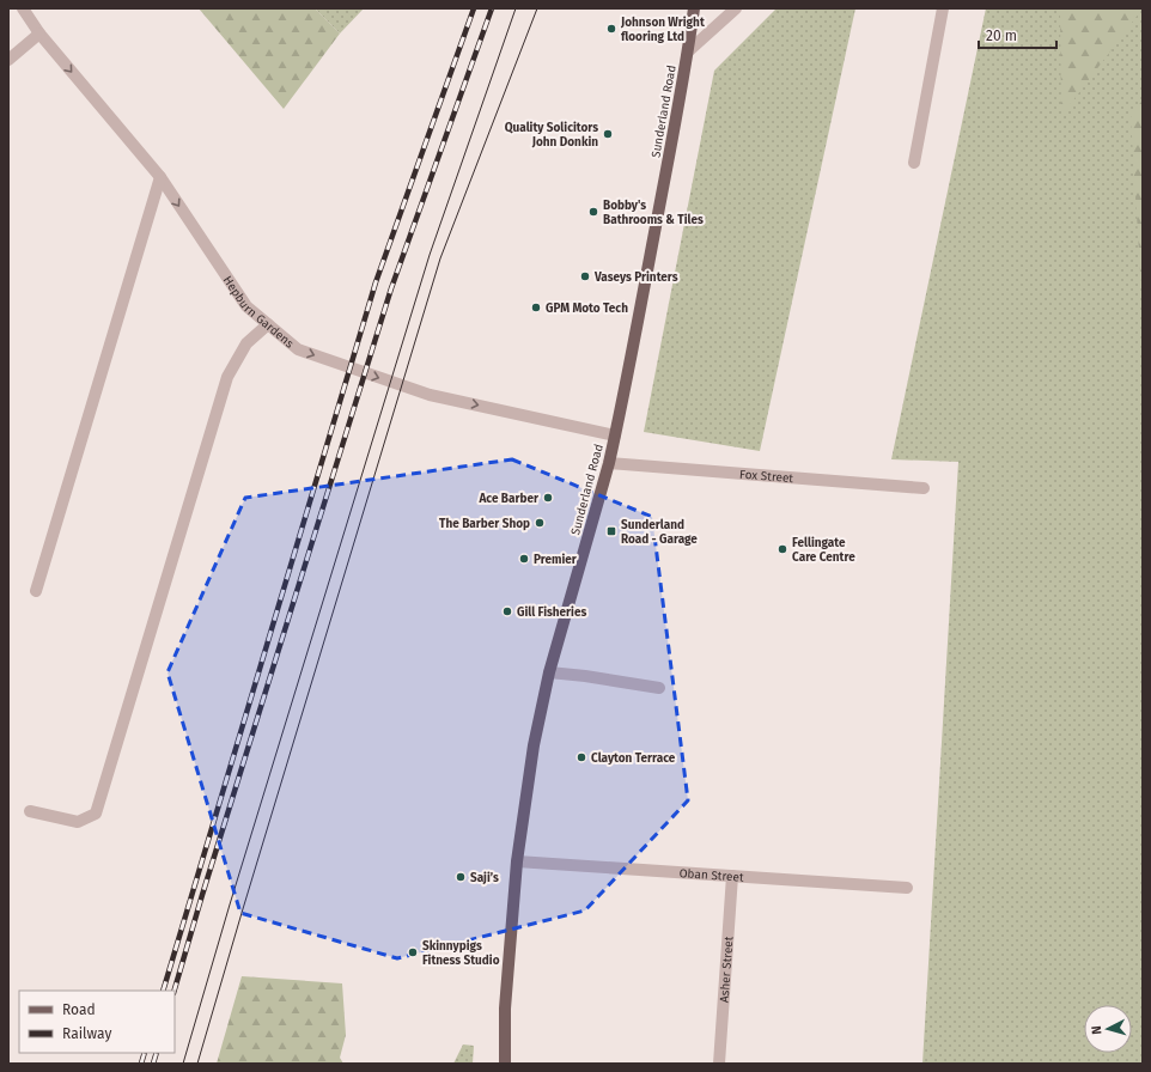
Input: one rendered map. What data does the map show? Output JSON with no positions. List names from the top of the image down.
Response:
{
  "streets": {
    "main road": ["Sunderland Road"],
    "street": [
      "Hepburn Gardens",
      "Fox Street",
      "Oban Street",
      "Asher Street"
    ]
  },
  "crossings": [
    ["Sunderland Road", "Hepburn Gardens"],
    ["Sunderland Road", "Fox Street"],
    ["Sunderland Road", "Oban Street"],
    ["Oban Street", "Asher Street"]
  ],
  "one_way": ["Hepburn Gardens"],
  "places": {
    "other": [
      "Johnson Wright flooring Ltd",
      "Quality Solicitors John Donkin",
      "Bobby's Bathrooms & Tiles",
      "Vaseys Printers",
      "GPM Moto Tech",
      "Ace Barber",
      "The Barber Shop",
      "Fellingate Care Centre",
      "Premier",
      "Gill Fisheries",
      "Clayton Terrace",
      "Saji’s",
      "Skinnypigs Fitness Studio"
    ],
    "transit": ["Sunderland Road - Garage"]
  },
  "legend": ["Road", "Railway"],
  "scale_bar": "20 m",
  "north": "left"
}
